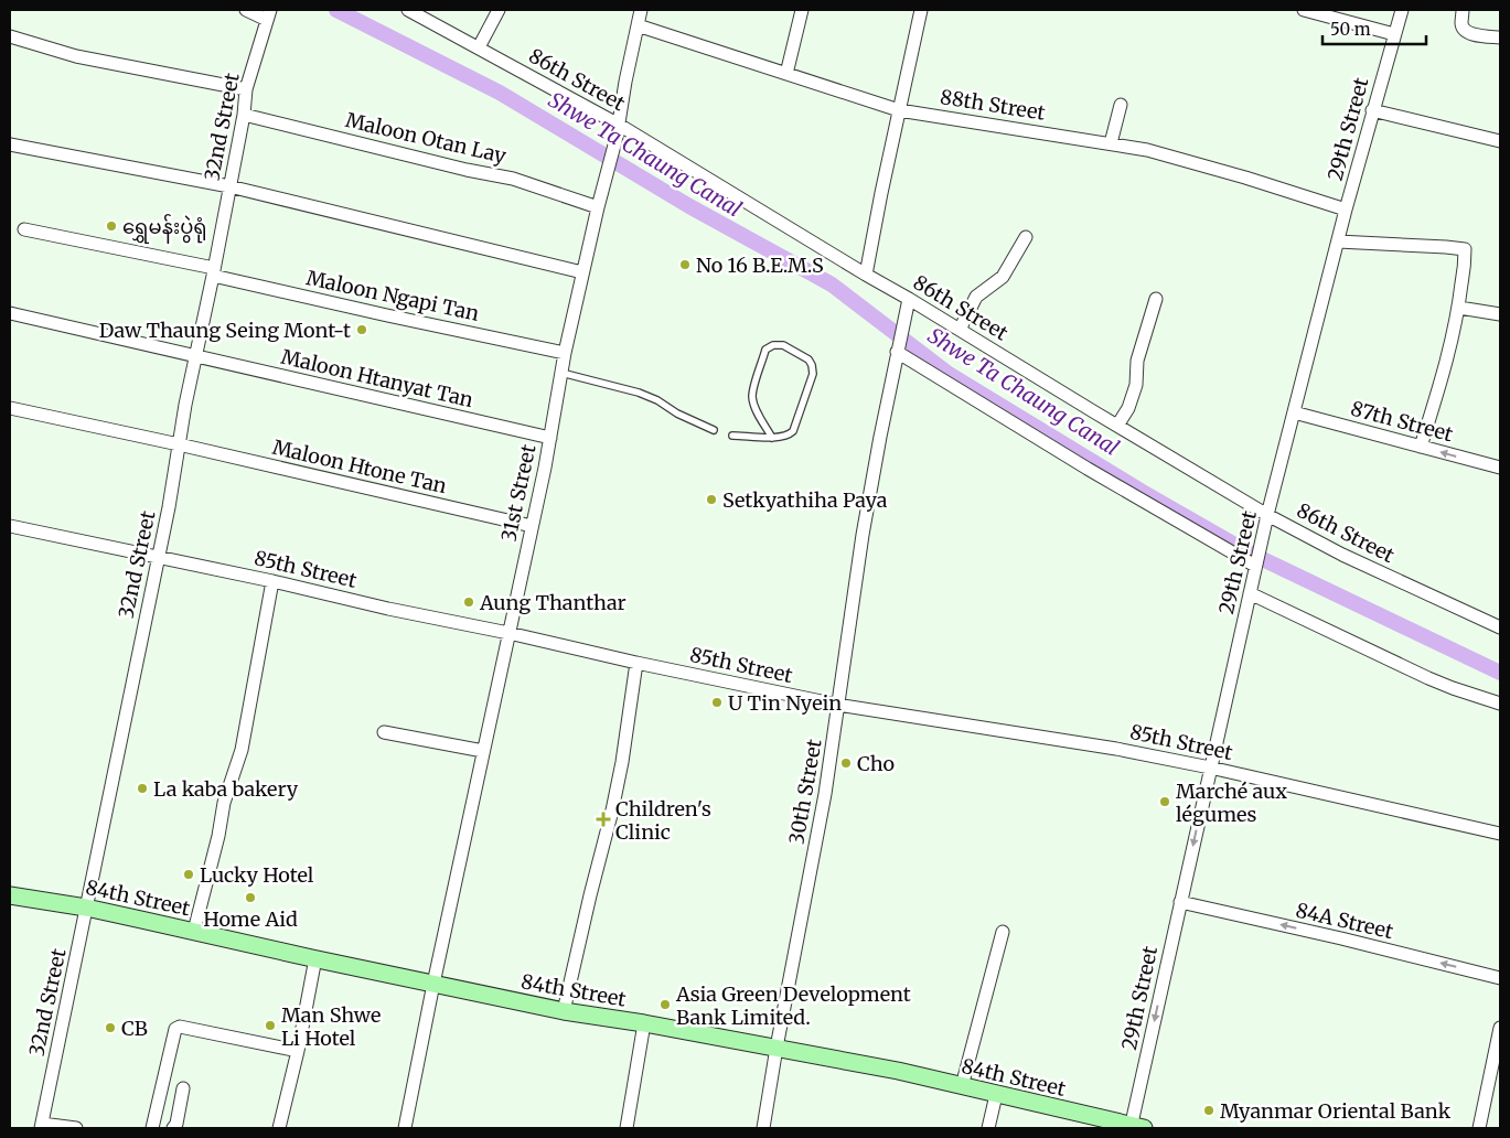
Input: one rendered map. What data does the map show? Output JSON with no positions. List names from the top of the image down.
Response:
{
  "streets": {
    "main road": ["84th Street"],
    "street": [
      "86th Street",
      "88th Street",
      "32nd Street",
      "29th Street",
      "Maloon Otan Lay",
      "Maloon Ngapi Tan",
      "Maloon Htanyat Tan",
      "87th Street",
      "Maloon Htone Tan",
      "31st Street",
      "85th Street",
      "30th Street",
      "84A Street"
    ]
  },
  "crossings": [
    ["86th Street", "29th Street"],
    ["86th Street", "31st Street"],
    ["86th Street", "30th Street"],
    ["88th Street", "29th Street"],
    ["88th Street", "31st Street"],
    ["32nd Street", "Maloon Otan Lay"],
    ["32nd Street", "Maloon Ngapi Tan"],
    ["32nd Street", "Maloon Htanyat Tan"],
    ["32nd Street", "Maloon Htone Tan"],
    ["32nd Street", "85th Street"],
    ["32nd Street", "84th Street"],
    ["29th Street", "87th Street"],
    ["29th Street", "85th Street"],
    ["29th Street", "84th Street"],
    ["29th Street", "84A Street"],
    ["Maloon Otan Lay", "31st Street"],
    ["Maloon Ngapi Tan", "31st Street"],
    ["Maloon Htanyat Tan", "31st Street"],
    ["Maloon Htone Tan", "31st Street"],
    ["31st Street", "85th Street"],
    ["31st Street", "84th Street"],
    ["85th Street", "30th Street"],
    ["30th Street", "84th Street"]
  ],
  "one_way": ["87th Street", "84A Street"],
  "water": ["Shwe Ta Chaung Canal"],
  "places": {
    "other": [
      "ရွှေမန်းပွဲရုံ",
      "No 16 B.E.M.S",
      "Daw Thaung Seing Mont-t",
      "Setkyathiha Paya",
      "Aung Thanthar",
      "U Tin Nyein",
      "Cho",
      "La kaba bakery",
      "Marché aux légumes",
      "Lucky Hotel",
      "Home Aid",
      "Asia Green Development Bank Limited.",
      "Man Shwe Li Hotel",
      "CB",
      "Myanmar Oriental Bank"
    ],
    "health": ["Children's Clinic"]
  },
  "scale_bar": "50 m"
}
